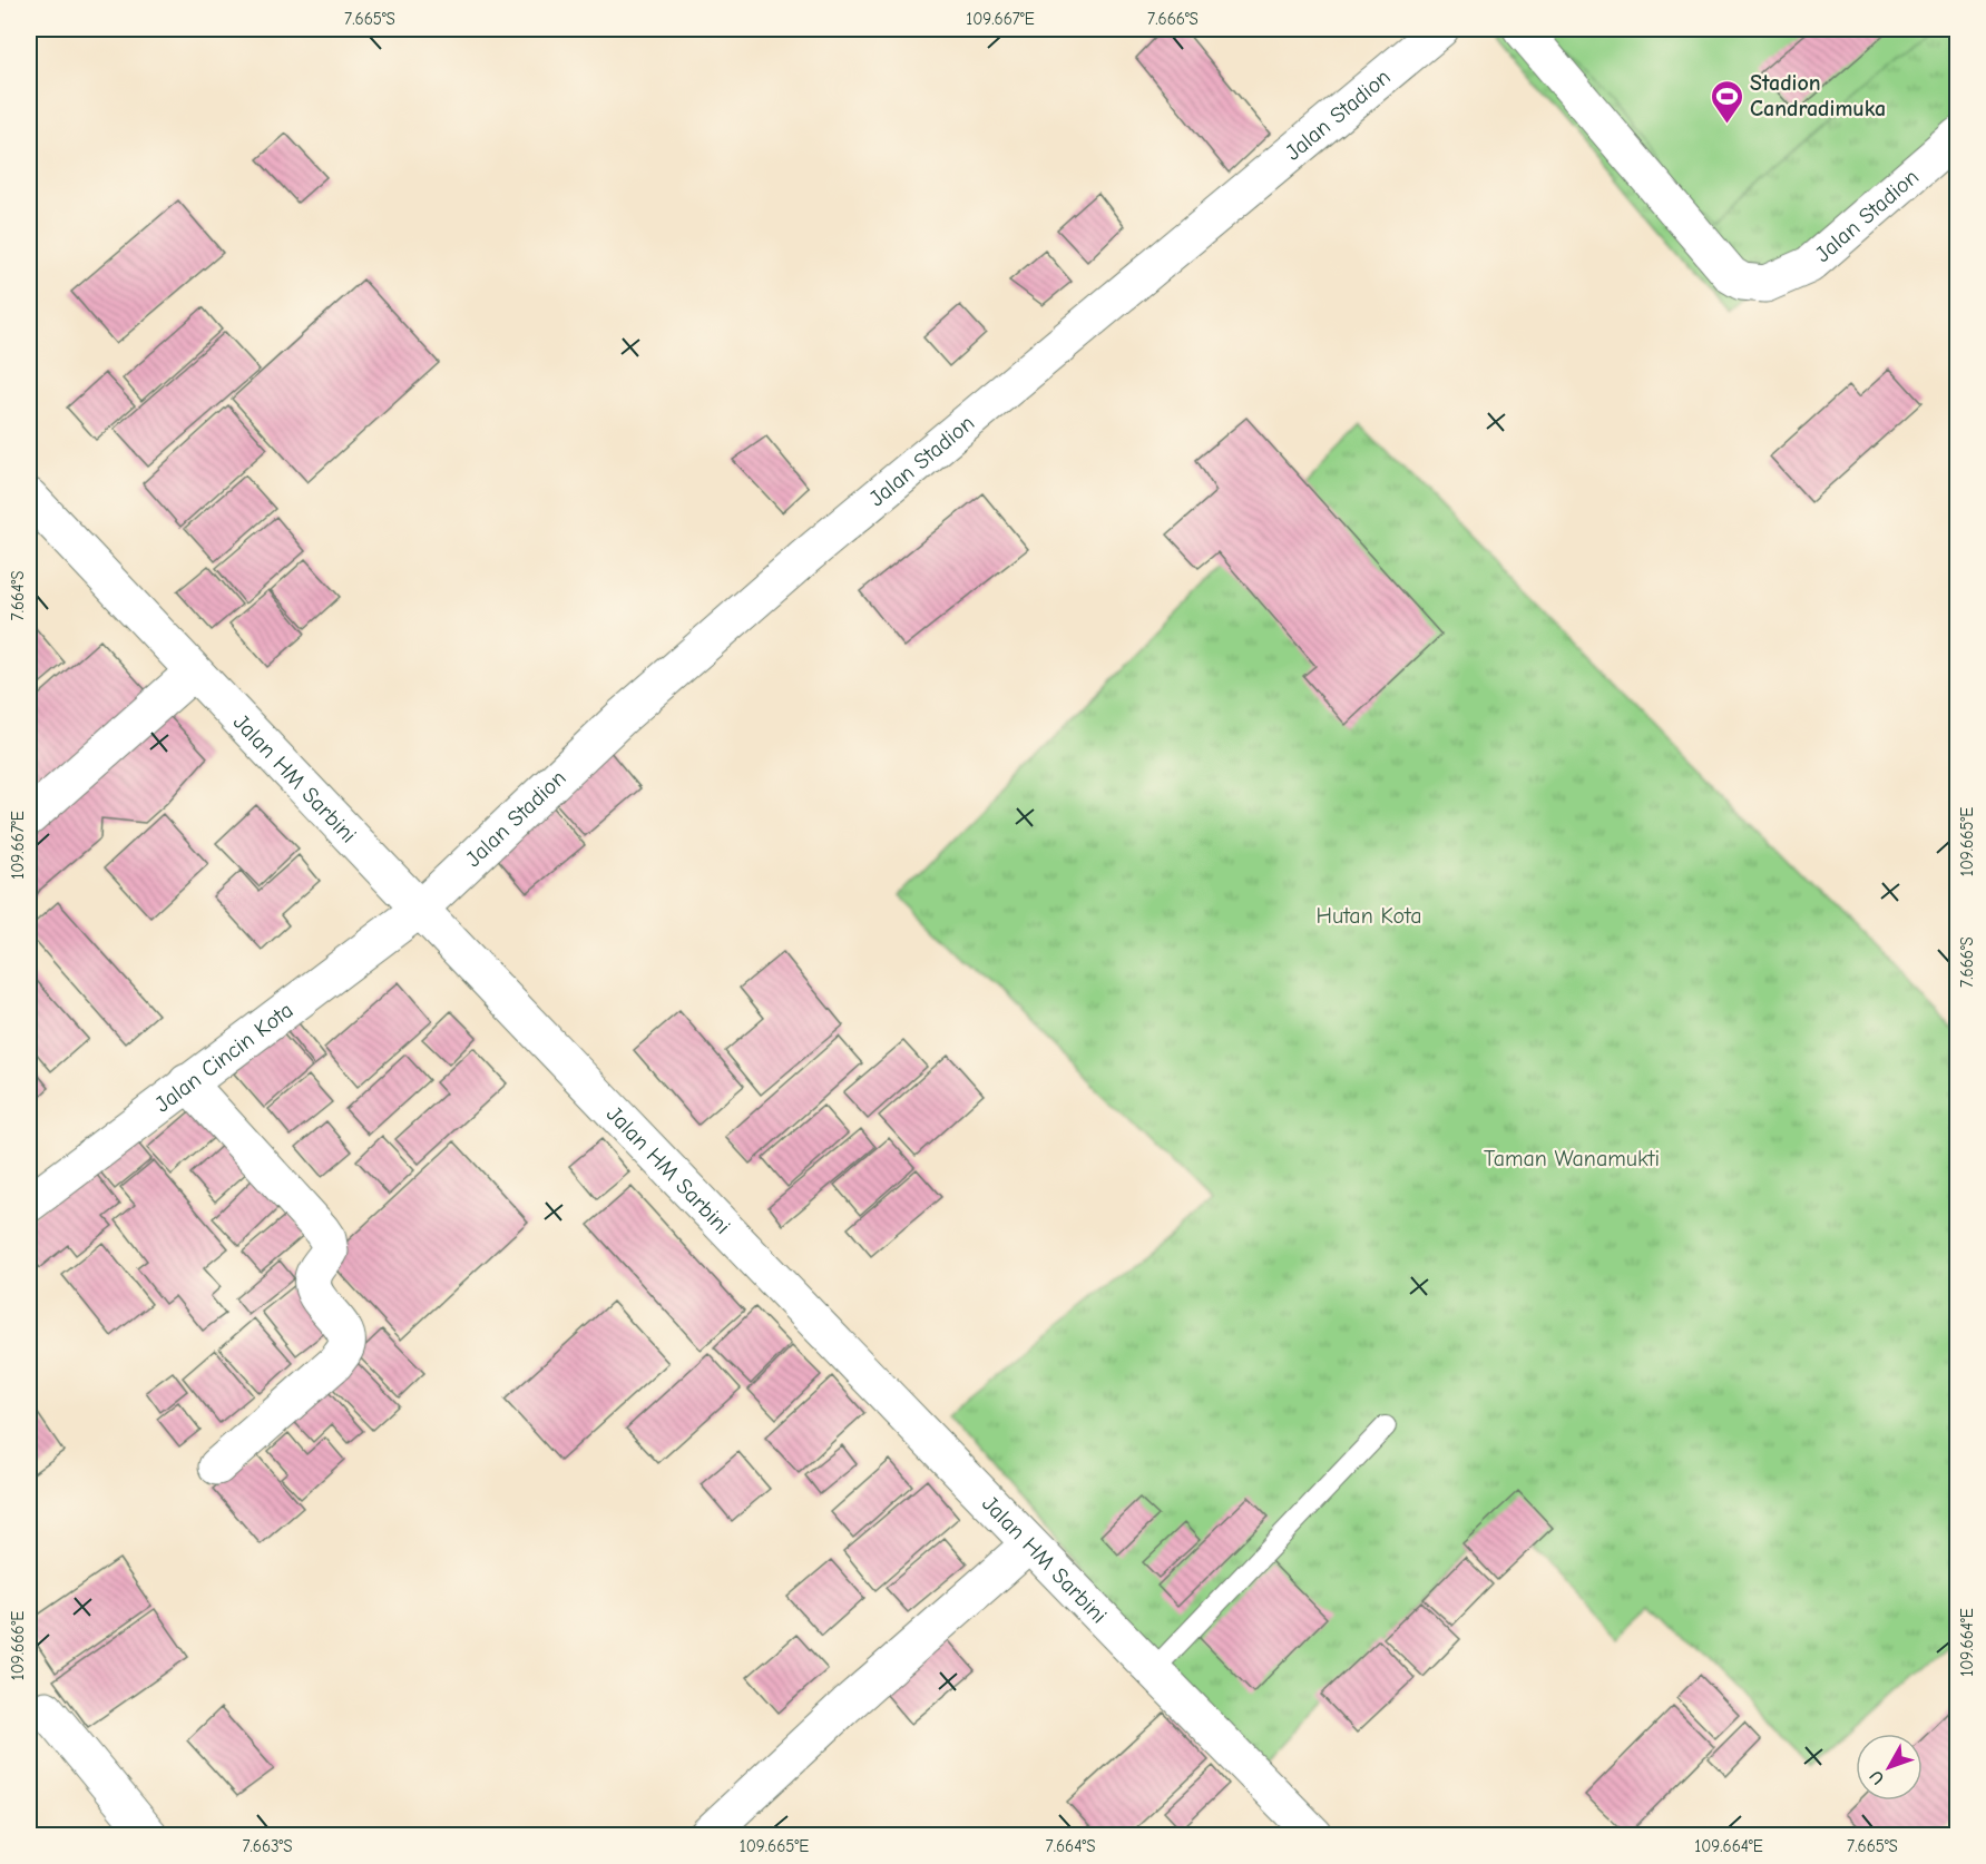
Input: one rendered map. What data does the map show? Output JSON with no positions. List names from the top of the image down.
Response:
{
  "streets": {
    "street": ["Jalan Stadion", "Jalan HM Sarbini", "Jalan Cincin Kota"]
  },
  "crossings": [
    ["Jalan Stadion", "Jalan HM Sarbini"],
    ["Jalan Stadion", "Jalan Cincin Kota"],
    ["Jalan HM Sarbini", "Jalan Cincin Kota"]
  ],
  "parks": ["Hutan Kota", "Taman Wanamukti"],
  "places": {
    "sports": ["Stadion Candradimuka"]
  },
  "north": "bottom left",
  "coordinates": [
    "7.665°S",
    "109.667°E",
    "7.666°S",
    "7.664°S",
    "109.665°E",
    "109.664°E",
    "109.666°E",
    "7.663°S"
  ]
}
